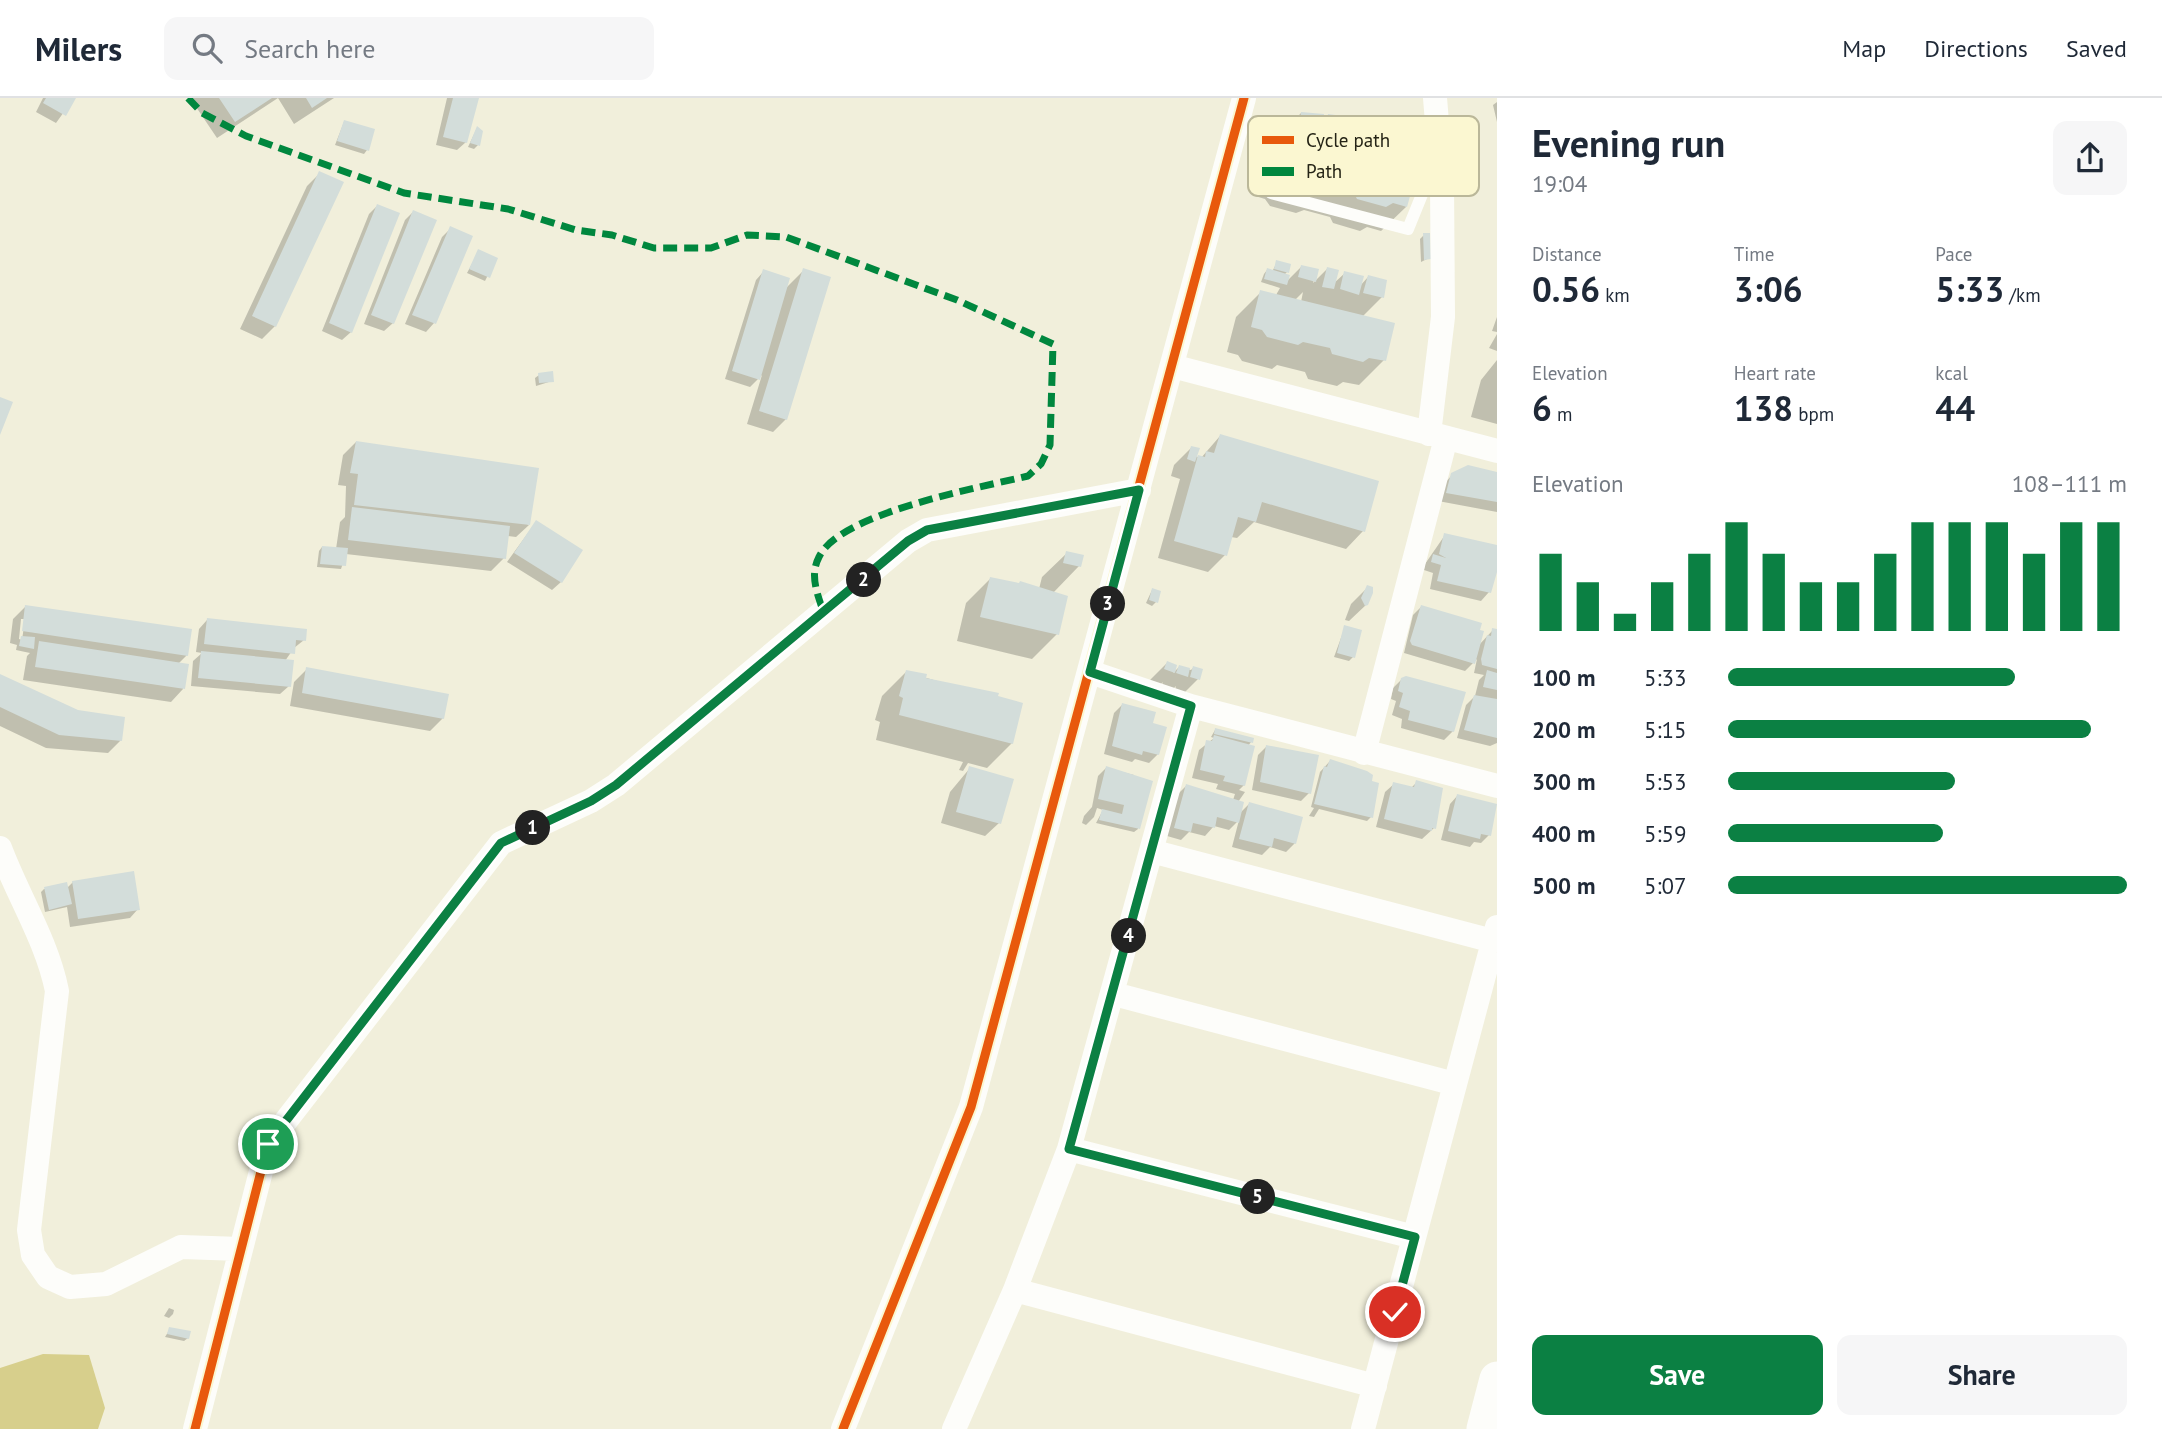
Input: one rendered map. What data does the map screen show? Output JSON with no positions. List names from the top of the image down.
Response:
{
  "legend": ["Cycle path", "Path"],
  "page": {
    "header": "Milers",
    "search": "Search here",
    "nav": ["Map", "Directions", "Saved"],
    "heading": ["Evening run", "19:04"],
    "stats": [
      ["Distance", "0.56 km"],
      ["Time", "3:06"],
      ["Pace", "5:33 /km"],
      ["Elevation", "6 m"],
      ["Heart rate", "138 bpm"],
      ["kcal", "44"]
    ],
    "chart": ["Elevation", "108–111 m"],
    "pins": [
      "2",
      "3",
      "1",
      "4",
      "5"
    ],
    "list": [
      {
        "name": "100 m",
        "note": "5:33"
      },
      {
        "name": "200 m",
        "note": "5:15"
      },
      {
        "name": "300 m",
        "note": "5:53"
      },
      {
        "name": "400 m",
        "note": "5:59"
      },
      {
        "name": "500 m",
        "note": "5:07"
      }
    ],
    "buttons": ["Save", "Share"]
  }
}
